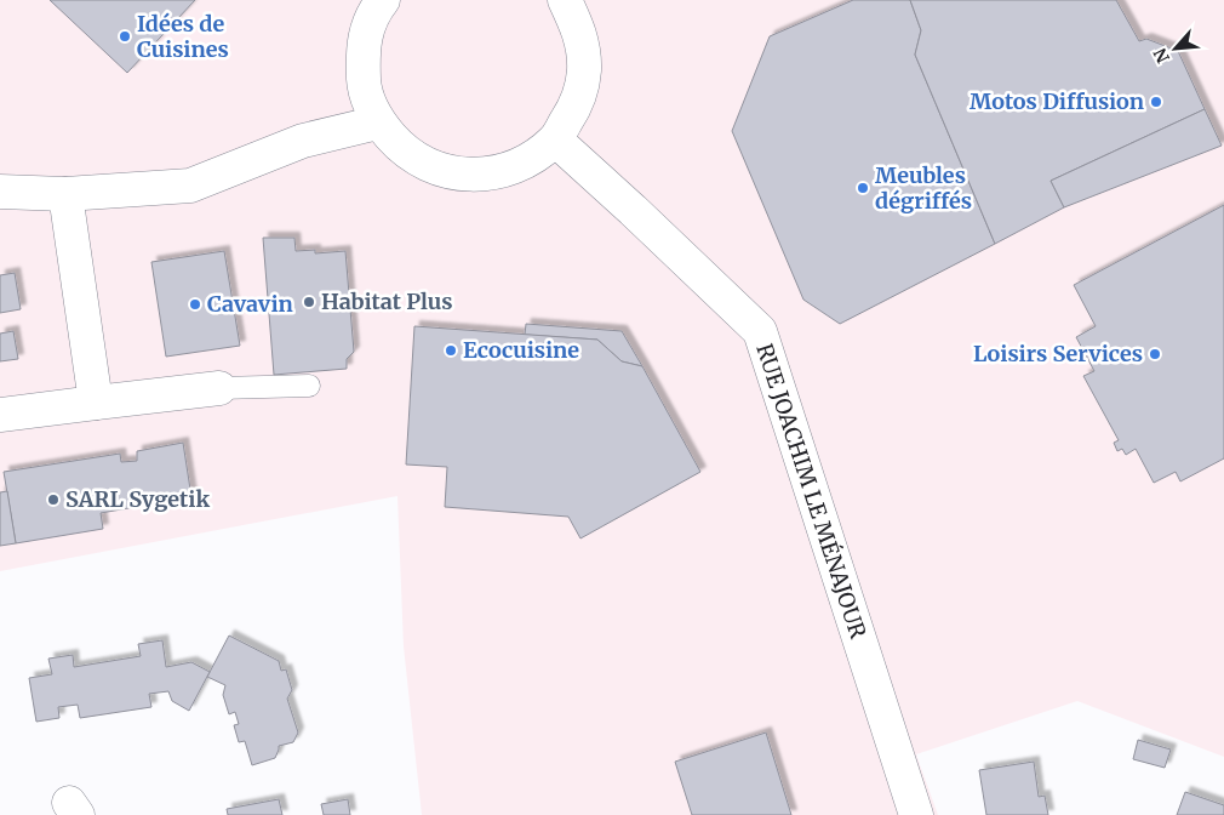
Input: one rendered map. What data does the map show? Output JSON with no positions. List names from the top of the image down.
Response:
{
  "streets": {
    "street": ["RUE JOACHIM LE MÉNAJOUR"]
  },
  "places": [
    "Idées de Cuisines",
    "Motos Diffusion",
    "Meubles dégriffés",
    "Habitat Plus",
    "Cavavin",
    "Ecocuisine",
    "Loisirs Services",
    "SARL Sygetik"
  ],
  "north": "bottom left"
}
